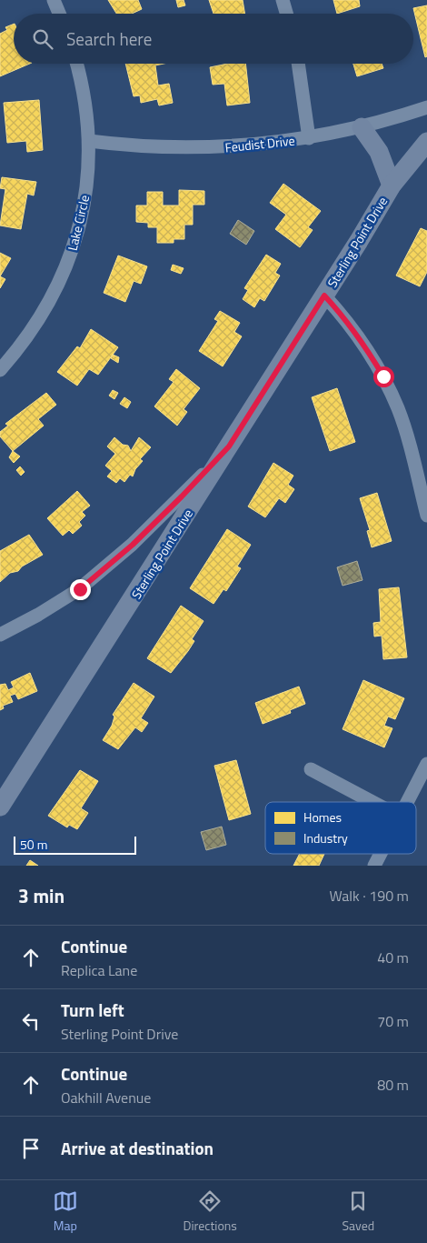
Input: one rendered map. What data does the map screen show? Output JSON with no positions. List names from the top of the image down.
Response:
{
  "streets": {
    "street": ["Feudist Drive", "Lake Circle", "Sterling Point Drive"]
  },
  "crossings": [
    ["Feudist Drive", "Lake Circle"]
  ],
  "legend": ["Homes", "Industry"],
  "scale_bar": "50 m",
  "page": {
    "search": "Search here",
    "scale": "50 m",
    "heading": ["3 min", "Walk · 190 m"],
    "list": [
      ["Continue", "Replica Lane", "40 m"],
      ["Turn left", "Sterling Point Drive", "70 m"],
      ["Continue", "Oakhill Avenue", "80 m"],
      "Arrive at destination"
    ],
    "nav": ["Map", "Directions", "Saved"]
  }
}
